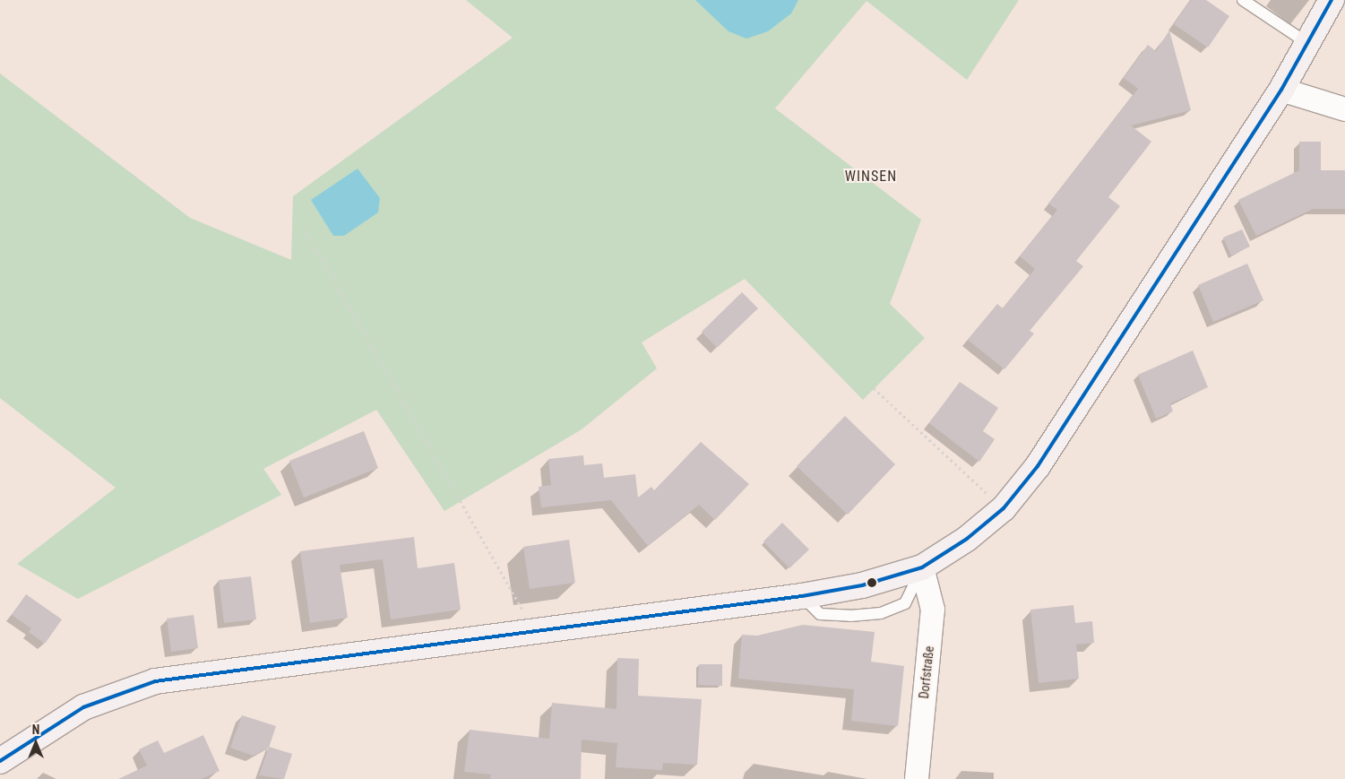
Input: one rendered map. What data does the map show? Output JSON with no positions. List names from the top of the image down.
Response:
{
  "streets": {
    "street": ["Dorfstraße"]
  },
  "districts": ["WINSEN"],
  "north": "top"
}
